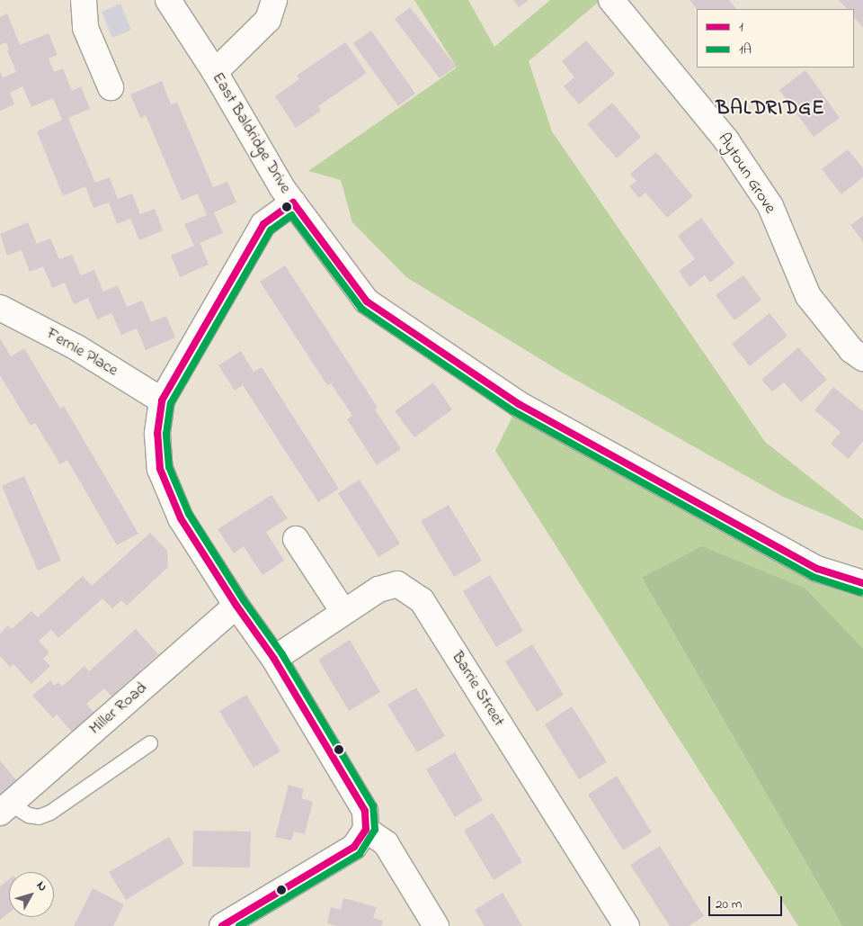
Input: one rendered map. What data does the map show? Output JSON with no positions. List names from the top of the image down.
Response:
{
  "streets": {
    "street": [
      "East Baldridge Drive",
      "Aytoun Grove",
      "Fernie Place",
      "Barrie Street",
      "Miller Road"
    ]
  },
  "districts": ["BALDRIDGE"],
  "lines": ["transit line 1", "transit line 1A"],
  "legend": ["1", "1A"],
  "scale_bar": "20 m",
  "north": "top right"
}
